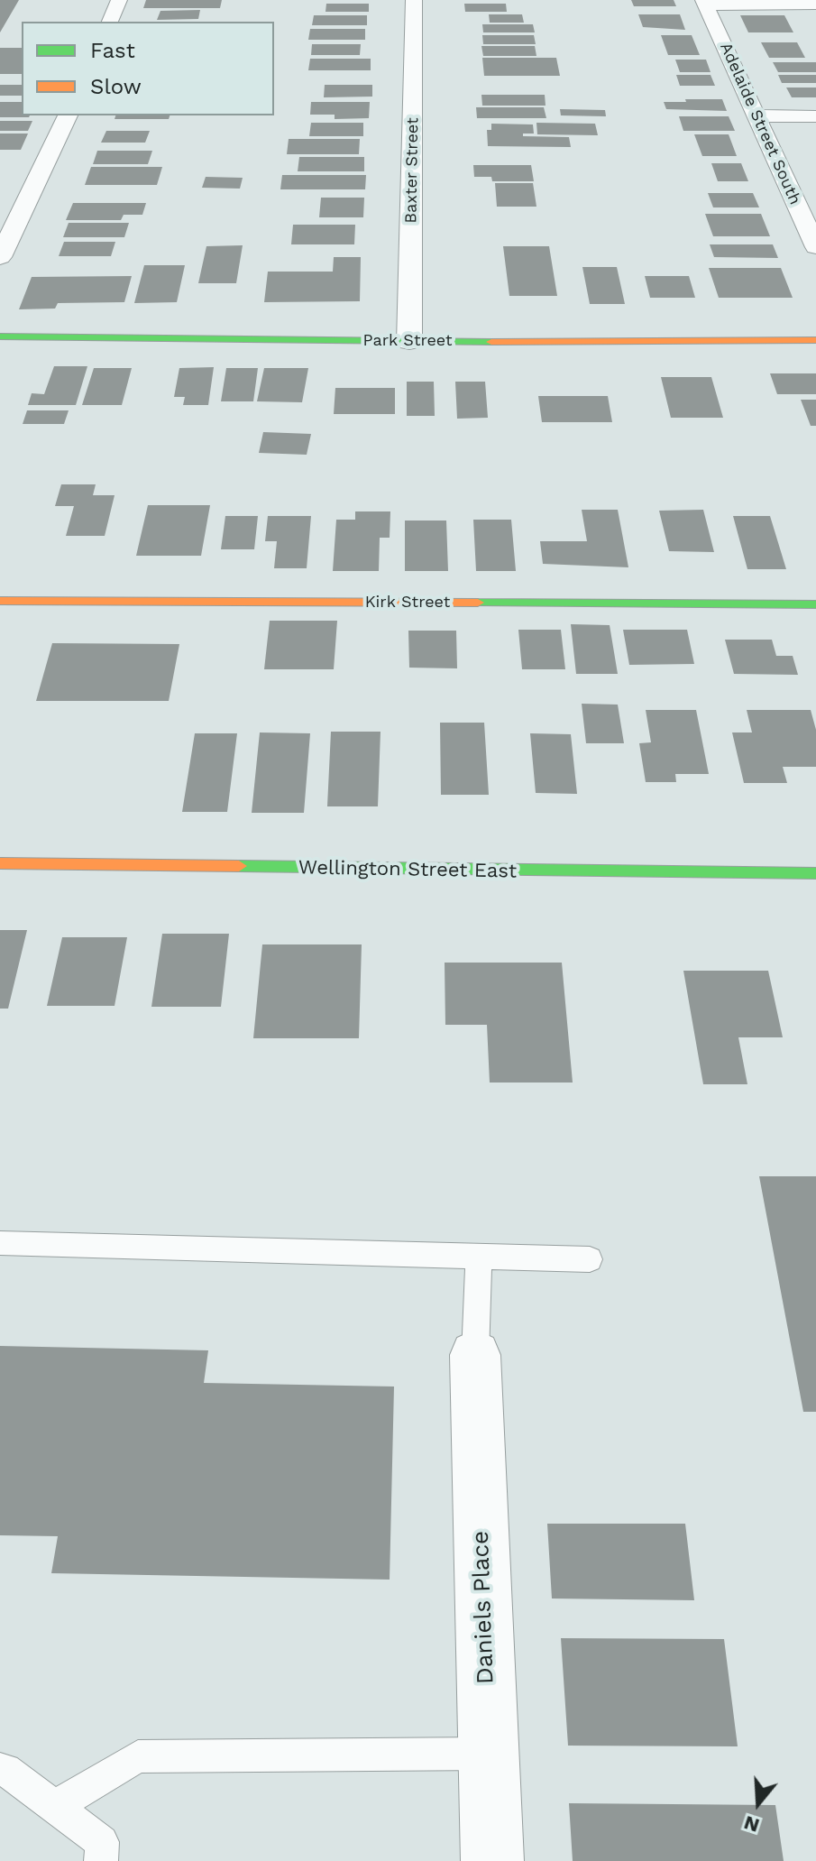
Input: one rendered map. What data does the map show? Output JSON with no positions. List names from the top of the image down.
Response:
{
  "streets": {
    "street": [
      "Adelaide Street South",
      "Baxter Street",
      "Park Street",
      "Kirk Street",
      "Wellington Street East",
      "Daniels Place"
    ]
  },
  "crossings": [
    ["Baxter Street", "Park Street"]
  ],
  "legend": ["Fast", "Slow"],
  "north": "bottom"
}
